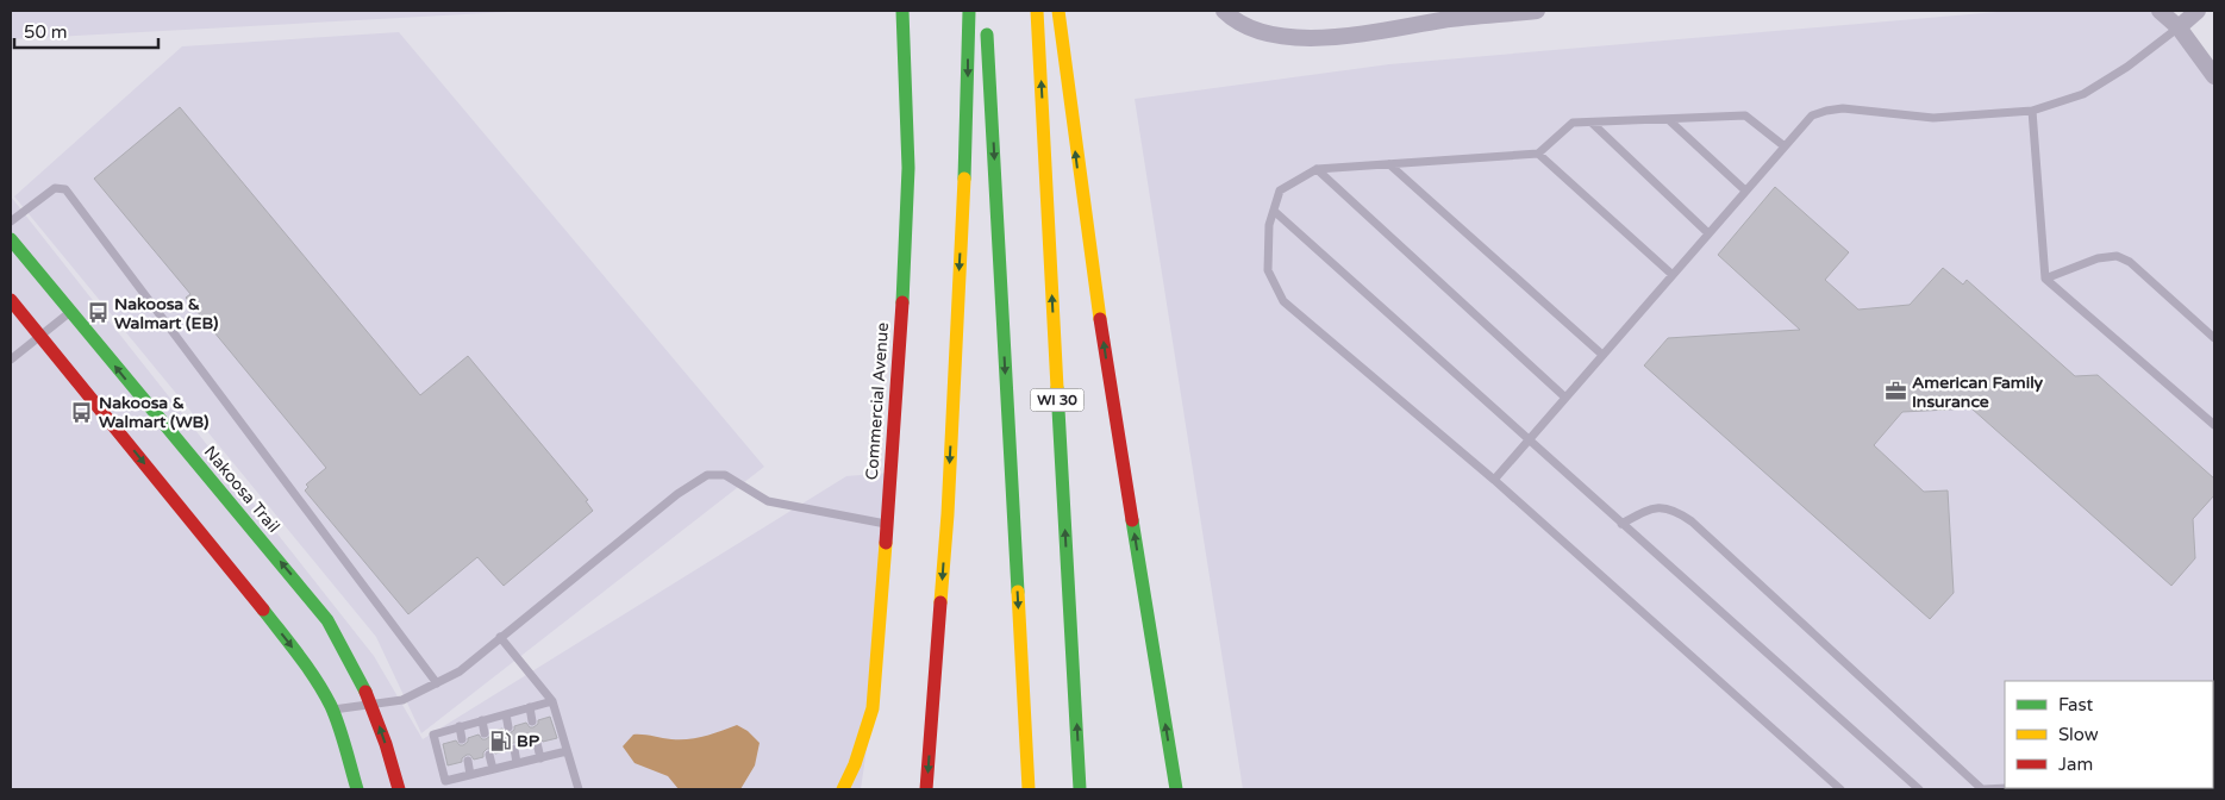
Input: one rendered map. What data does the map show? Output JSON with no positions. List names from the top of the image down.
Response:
{
  "streets": {
    "main road": ["WI 30", "Commercial Avenue", "Nakoosa Trail"]
  },
  "places": {
    "bus stop": ["Nakoosa & Walmart (EB)", "Nakoosa & Walmart (WB)"],
    "office": ["American Family Insurance"],
    "fuel station": ["BP"]
  },
  "legend": ["Fast", "Slow", "Jam"],
  "scale_bar": "50 m"
}
